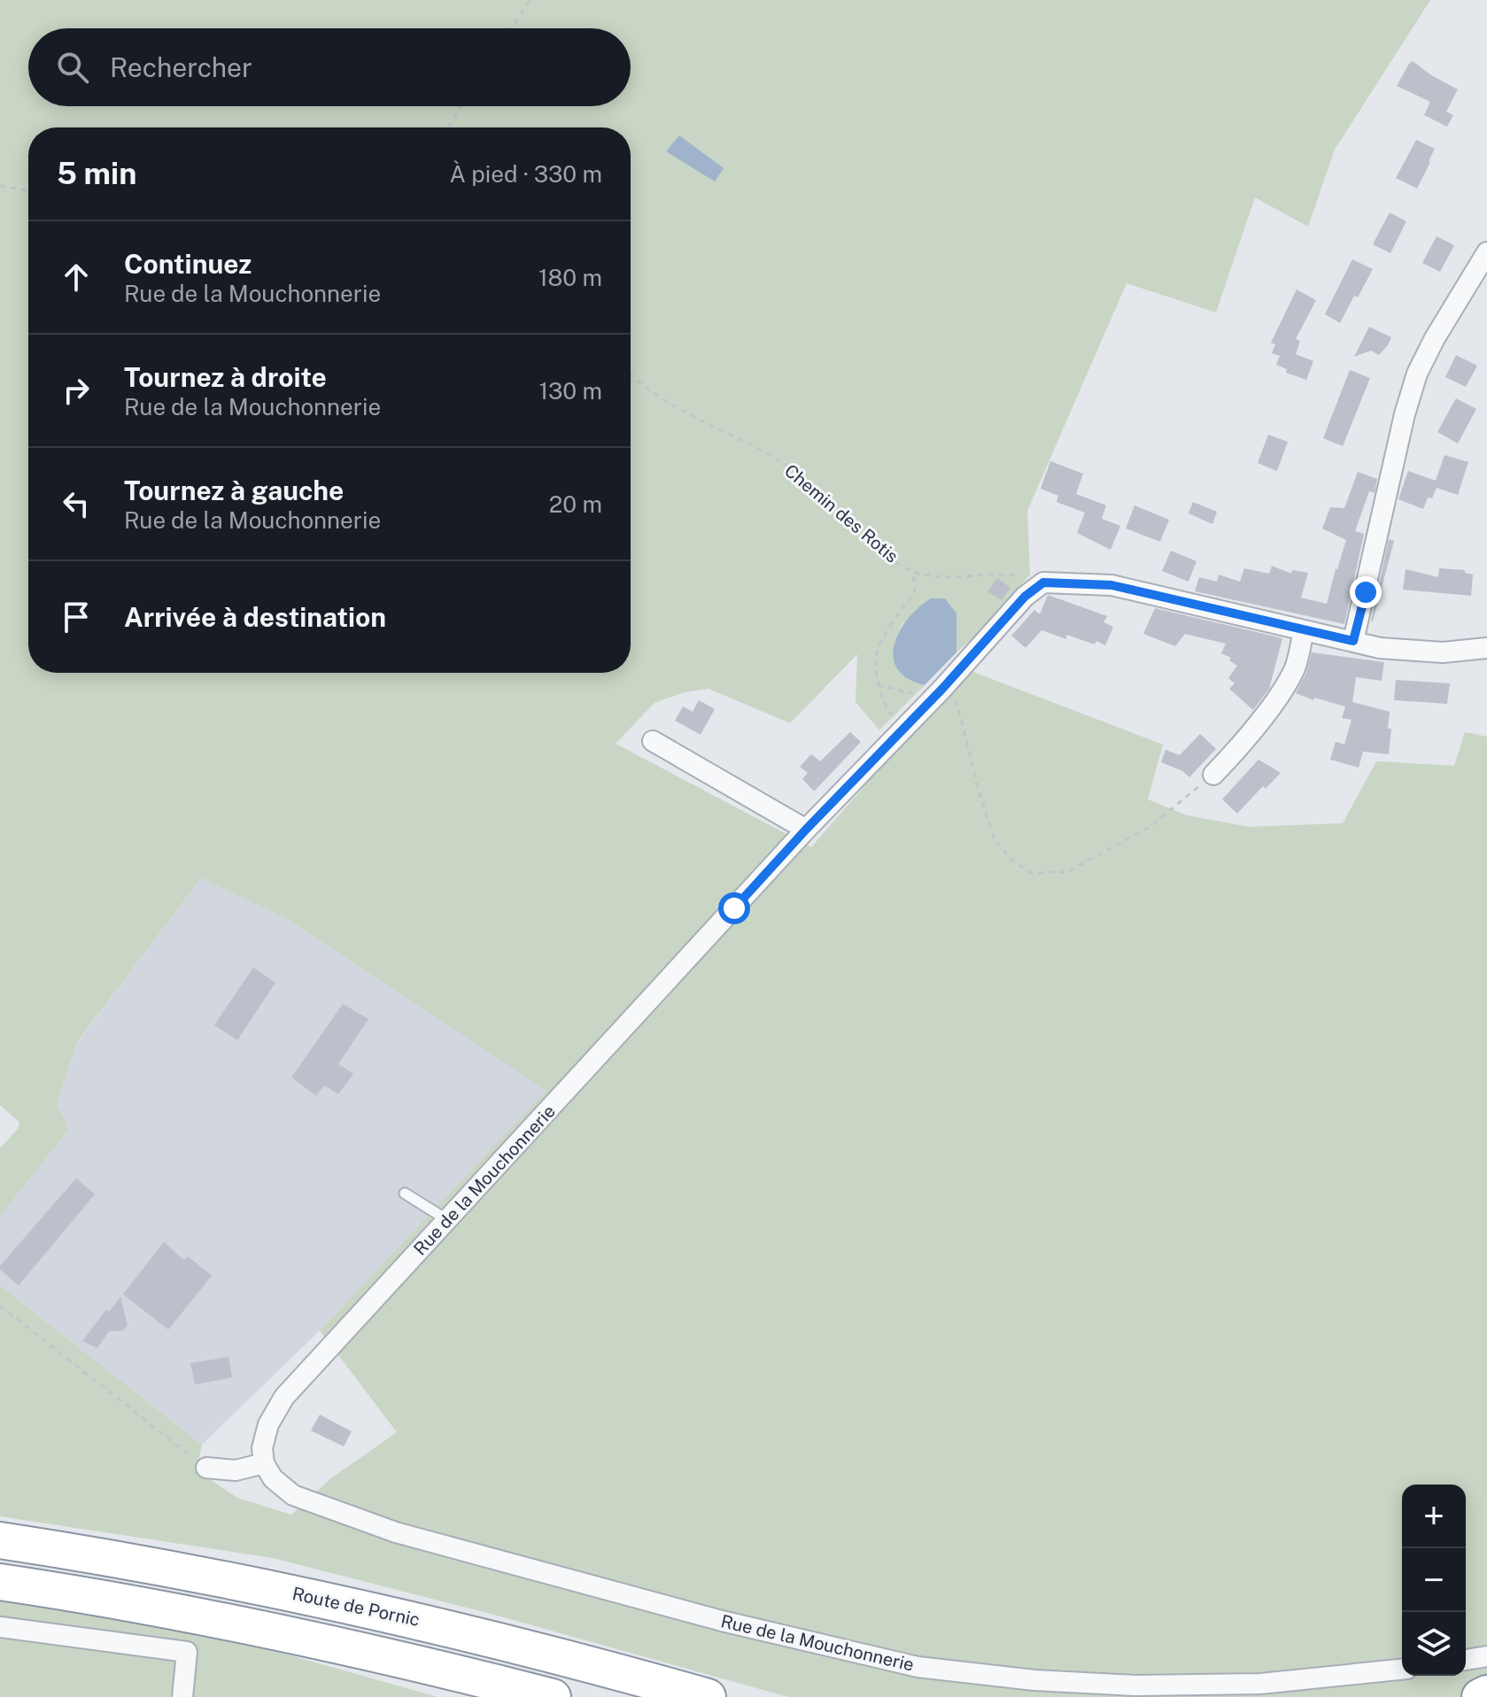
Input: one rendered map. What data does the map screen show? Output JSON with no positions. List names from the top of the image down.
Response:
{
  "streets": {
    "highway": ["Route de Pornic"],
    "street": ["Rue de la Mouchonnerie"],
    "path": ["Chemin des Rotis"]
  },
  "crossings": [
    ["Chemin des Rotis", "Rue de la Mouchonnerie"]
  ],
  "page": {
    "search": "Rechercher",
    "heading": ["5 min", "À pied · 330 m"],
    "list": [
      ["Continuez", "Rue de la Mouchonnerie", "180 m"],
      ["Tournez à droite", "Rue de la Mouchonnerie", "130 m"],
      ["Tournez à gauche", "Rue de la Mouchonnerie", "20 m"],
      "Arrivée à destination"
    ],
    "map_buttons": ["+", "−"]
  }
}
